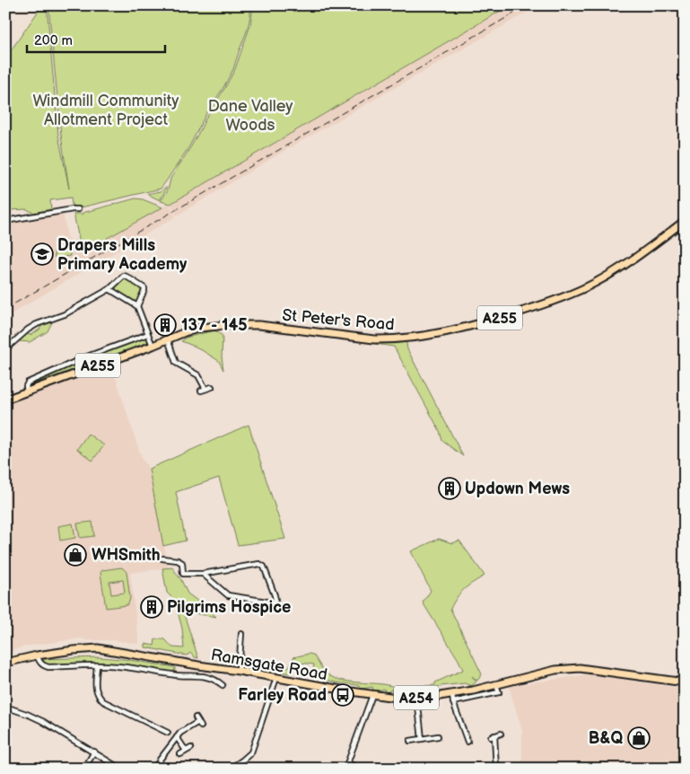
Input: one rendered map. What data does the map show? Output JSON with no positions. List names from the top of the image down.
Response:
{
  "streets": {
    "main road": [
      "A255",
      "St Peter's Road",
      "Ramsgate Road",
      "A254"
    ]
  },
  "parks": ["Windmill Community Allotment Project", "Dane Valley Woods"],
  "places": {
    "school or university": ["Drapers Mills Primary Academy"],
    "building": ["137 - 145", "Updown Mews", "Pilgrims Hospice"],
    "shop": ["WHSmith", "B&Q"],
    "bus stop": ["Farley Road"]
  },
  "scale_bar": "200 m"
}
